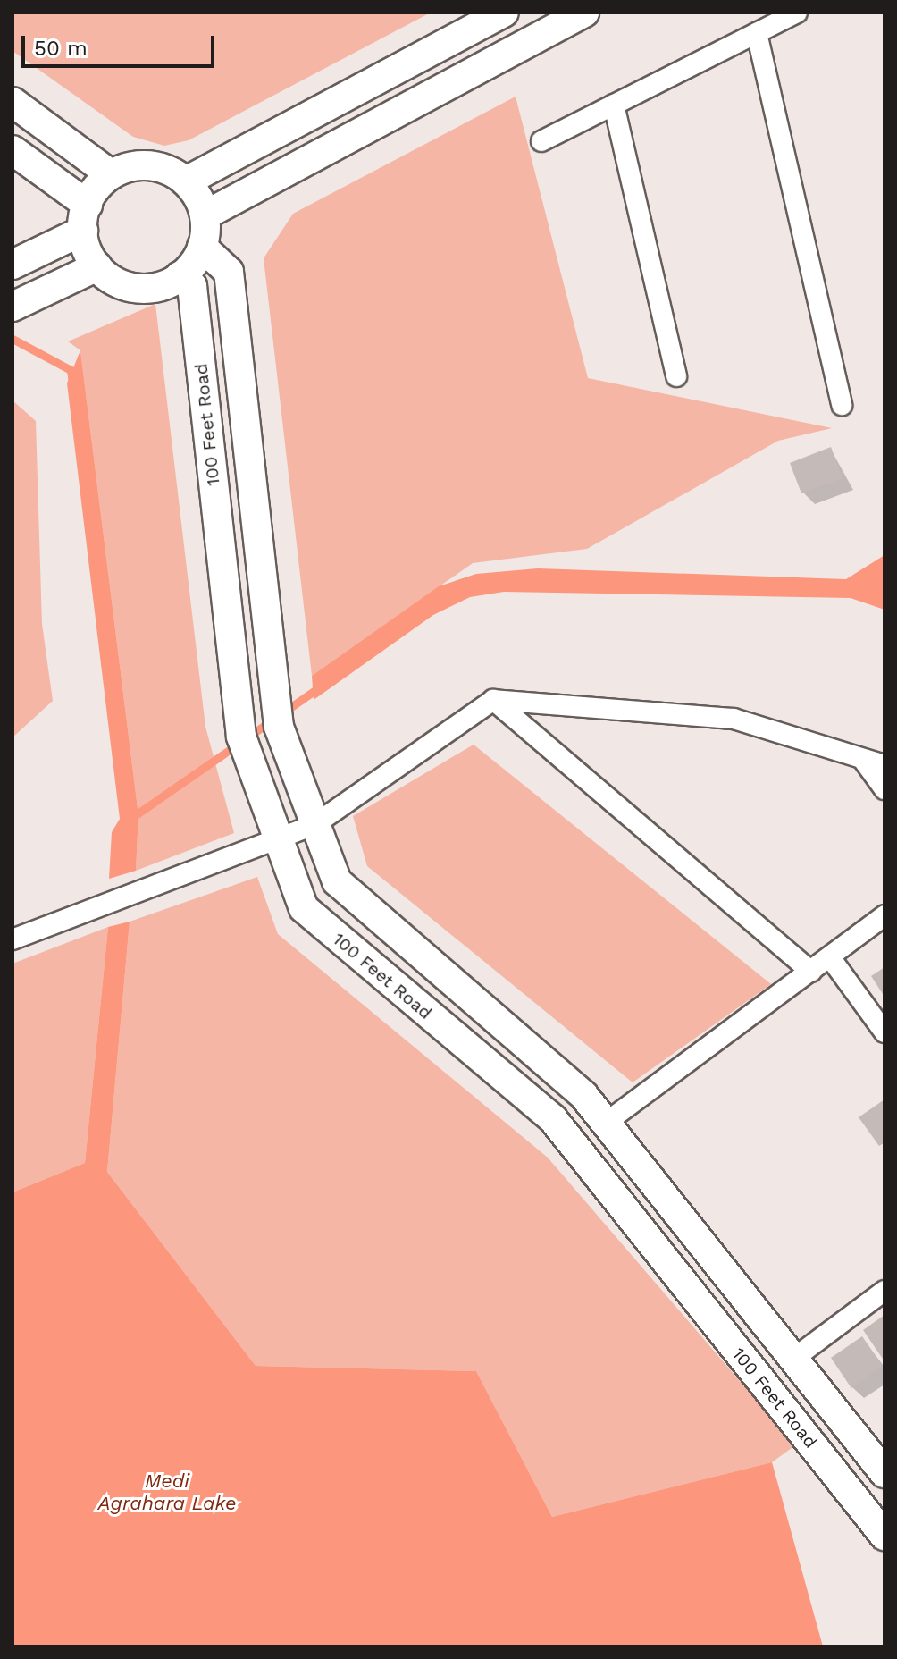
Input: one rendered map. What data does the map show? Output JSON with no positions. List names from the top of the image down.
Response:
{
  "streets": {
    "main road": ["100 Feet Road"]
  },
  "water": ["Medi Agrahara Lake"],
  "scale_bar": "50 m"
}
